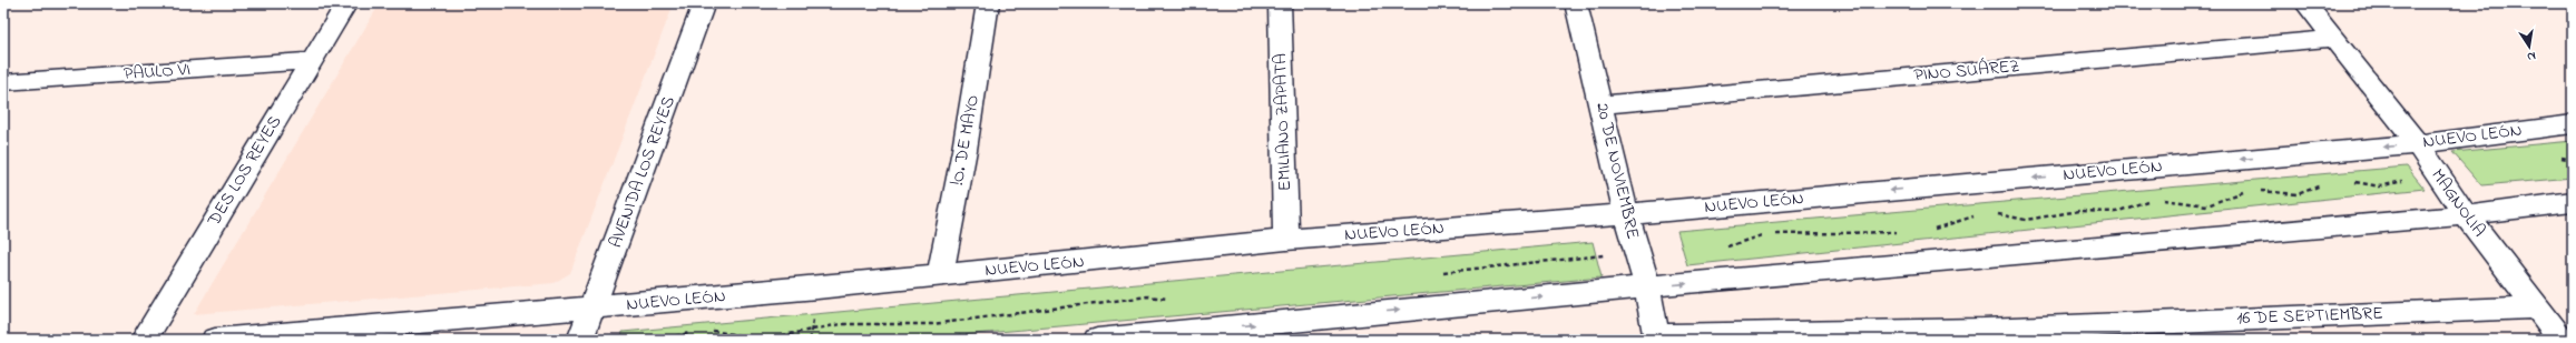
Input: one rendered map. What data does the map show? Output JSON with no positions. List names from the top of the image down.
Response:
{
  "streets": {
    "street": [
      "PINO SUÁREZ",
      "PAULO VI",
      "EMILIANO ZAPATA",
      "NUEVO LEÓN",
      "!O. DE MAYO",
      "DES LOS REYES",
      "20 DE NOVIEMBRE",
      "AVENIDA LOS REYES",
      "MAGNOLIA",
      "16 DE SEPTIEMBRE"
    ]
  },
  "crossings": [
    ["PINO SUÁREZ", "20 DE NOVIEMBRE"],
    ["PINO SUÁREZ", "MAGNOLIA"],
    ["PAULO VI", "DES LOS REYES"],
    ["EMILIANO ZAPATA", "NUEVO LEÓN"],
    ["NUEVO LEÓN", "!O. DE MAYO"],
    ["NUEVO LEÓN", "20 DE NOVIEMBRE"],
    ["NUEVO LEÓN", "AVENIDA LOS REYES"],
    ["NUEVO LEÓN", "MAGNOLIA"],
    ["20 DE NOVIEMBRE", "16 DE SEPTIEMBRE"],
    ["MAGNOLIA", "16 DE SEPTIEMBRE"]
  ],
  "north": "bottom"
}
